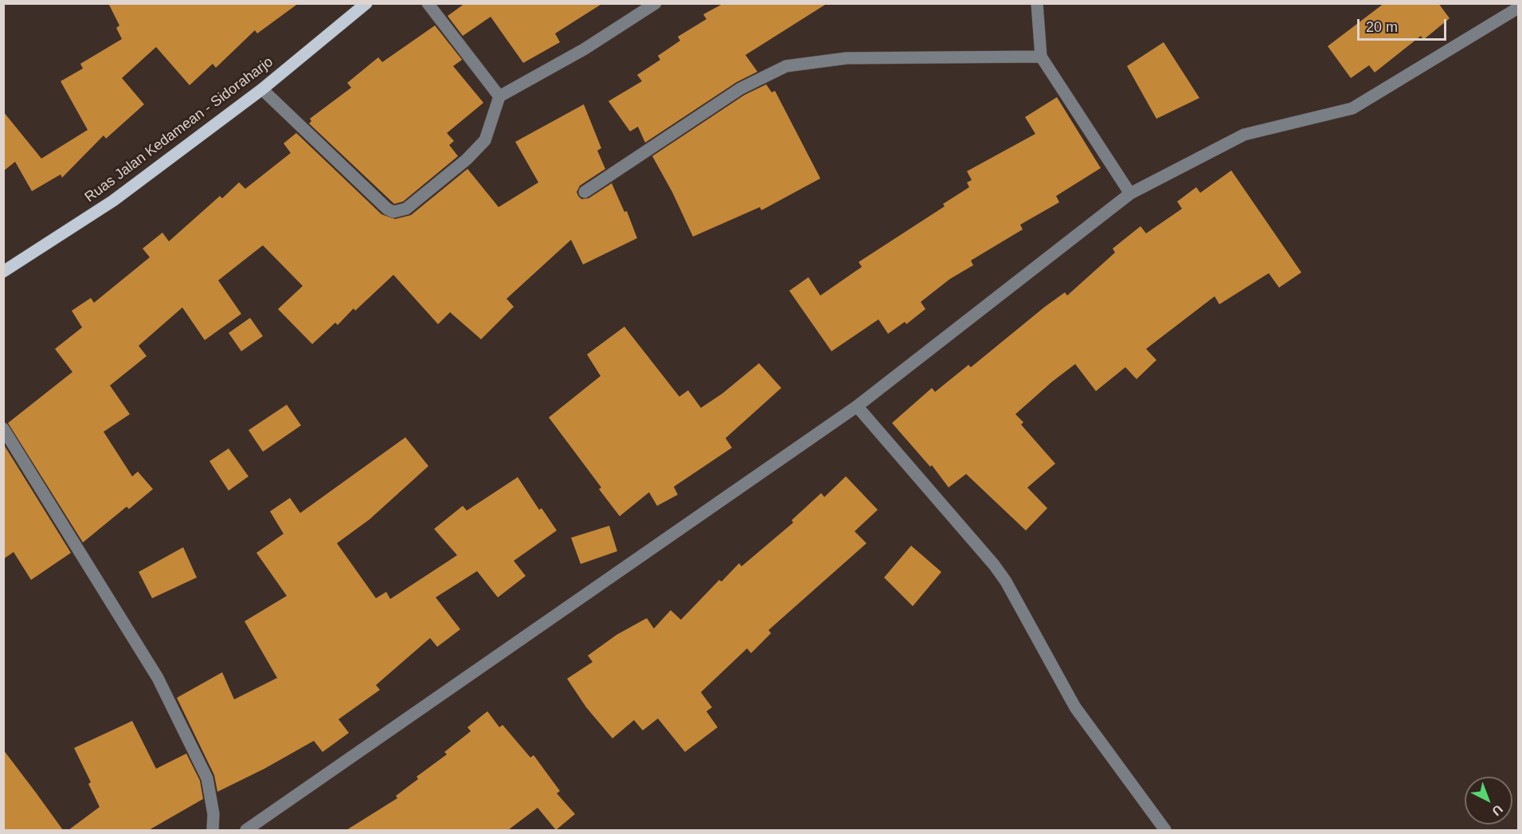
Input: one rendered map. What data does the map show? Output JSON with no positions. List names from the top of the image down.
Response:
{
  "streets": {
    "main road": ["Ruas Jalan Kedamean - Sidoraharjo"]
  },
  "scale_bar": "20 m",
  "north": "bottom right"
}
